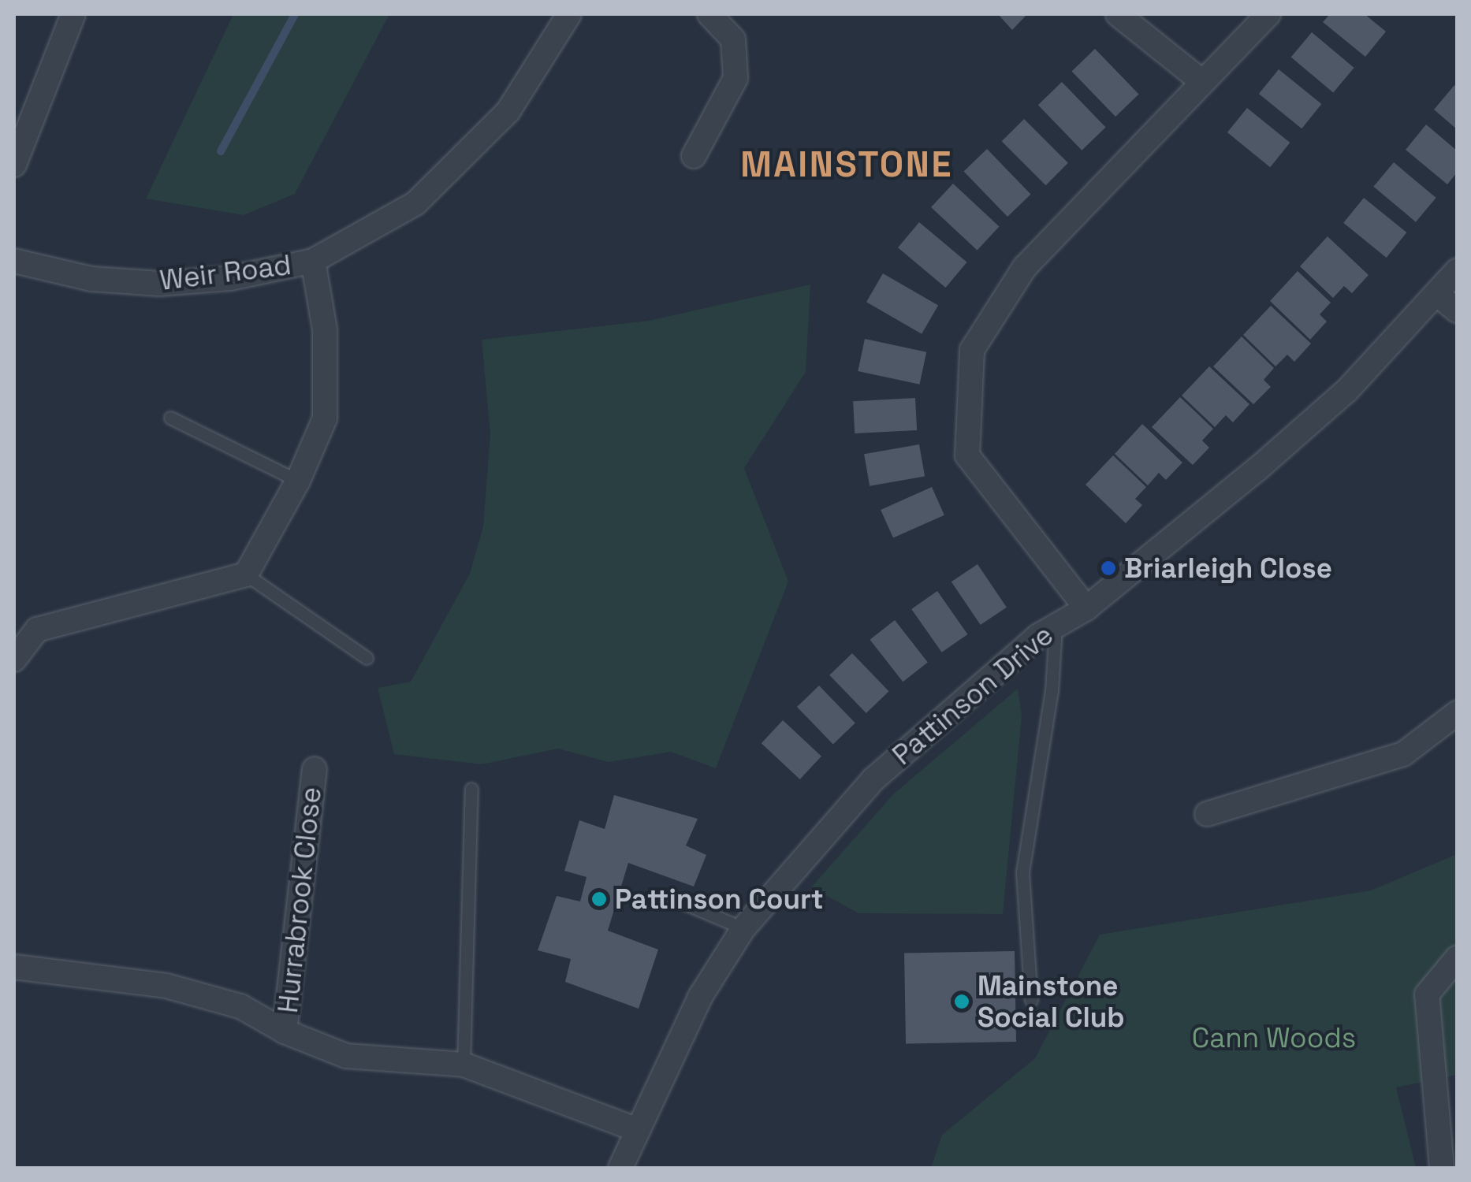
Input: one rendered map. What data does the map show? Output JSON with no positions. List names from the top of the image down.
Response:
{
  "streets": {
    "street": ["Weir Road", "Pattinson Drive", "Hurrabrook Close"]
  },
  "districts": ["MAINSTONE"],
  "parks": ["Cann Woods"],
  "places": ["Briarleigh Close", "Pattinson Court", "Mainstone Social Club"]
}
